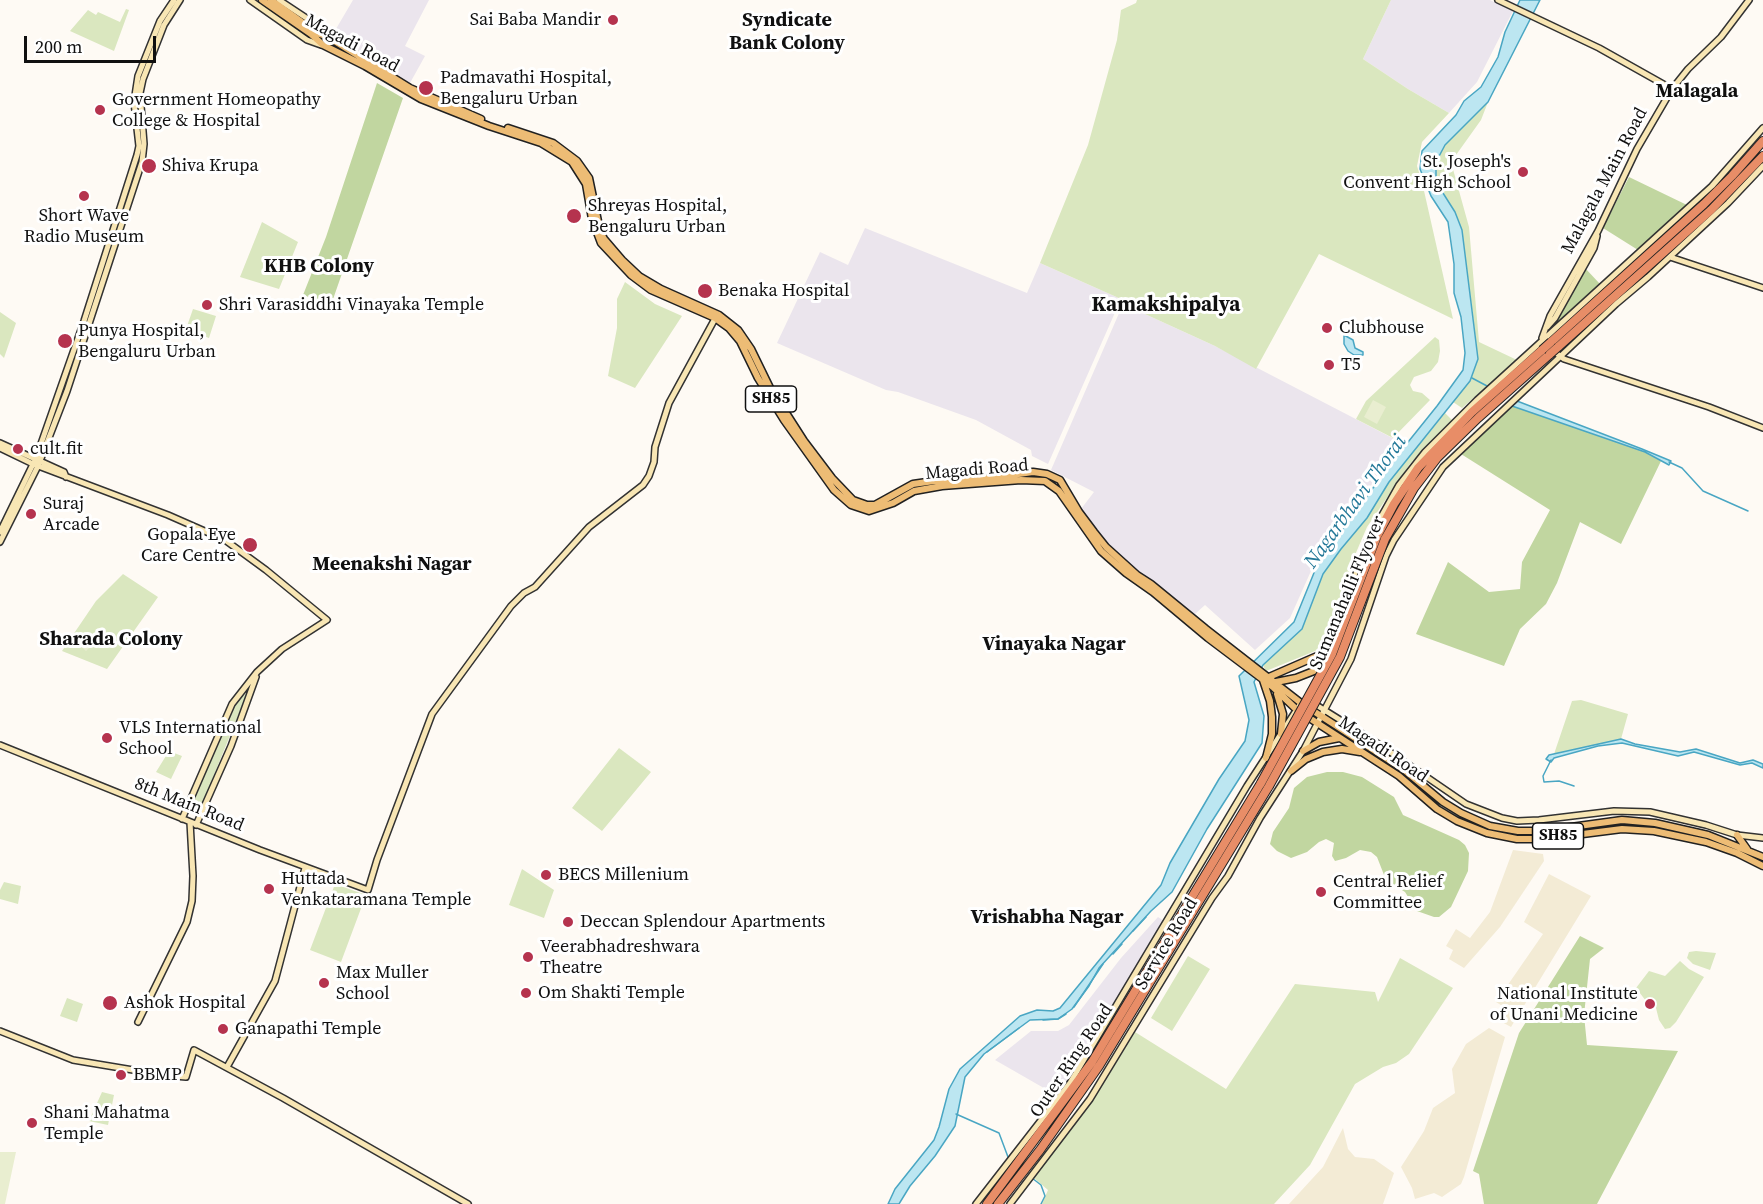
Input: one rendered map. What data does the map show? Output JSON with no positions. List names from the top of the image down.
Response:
{
  "streets": {
    "highway": ["Sumanahalli Flyover", "Outer Ring Road"],
    "main road": ["Magadi Road", "SH85"],
    "street": ["Malagala Main Road", "8th Main Road", "Service Road"]
  },
  "crossings": [
    ["Magadi Road", "SH85"],
    ["Magadi Road", "8th Main Road"],
    ["Magadi Road", "Service Road"],
    ["Sumanahalli Flyover", "Service Road"],
    ["Sumanahalli Flyover", "Outer Ring Road"]
  ],
  "districts": [
    "Syndicate Bank Colony",
    "Malagala",
    "KHB Colony",
    "Kamakshipalya",
    "Meenakshi Nagar",
    "Sharada Colony",
    "Vinayaka Nagar",
    "Vrishabha Nagar"
  ],
  "water": ["Nagarbhavi Thorai"],
  "places": [
    "Sai Baba Mandir",
    "Padmavathi Hospital, Bengaluru Urban",
    "Government Homeopathy College & Hospital",
    "Shiva Krupa",
    "St. Joseph's Convent High School",
    "Short Wave Radio Museum",
    "Shreyas Hospital, Bengaluru Urban",
    "Benaka Hospital",
    "Shri Varasiddhi Vinayaka Temple",
    "Clubhouse",
    "Punya Hospital, Bengaluru Urban",
    "T5",
    "cult.fit",
    "Suraj Arcade",
    "Gopala Eye Care Centre",
    "VLS International School",
    "BECS Millenium",
    "Huttada Venkataramana Temple",
    "Central Relief Committee",
    "Deccan Splendour Apartments",
    "Veerabhadreshwara Theatre",
    "Max Muller School",
    "Om Shakti Temple",
    "Ashok Hospital",
    "National Institute of Unani Medicine",
    "Ganapathi Temple",
    "BBMP",
    "Shani Mahatma Temple"
  ],
  "scale_bar": "200 m"
}
